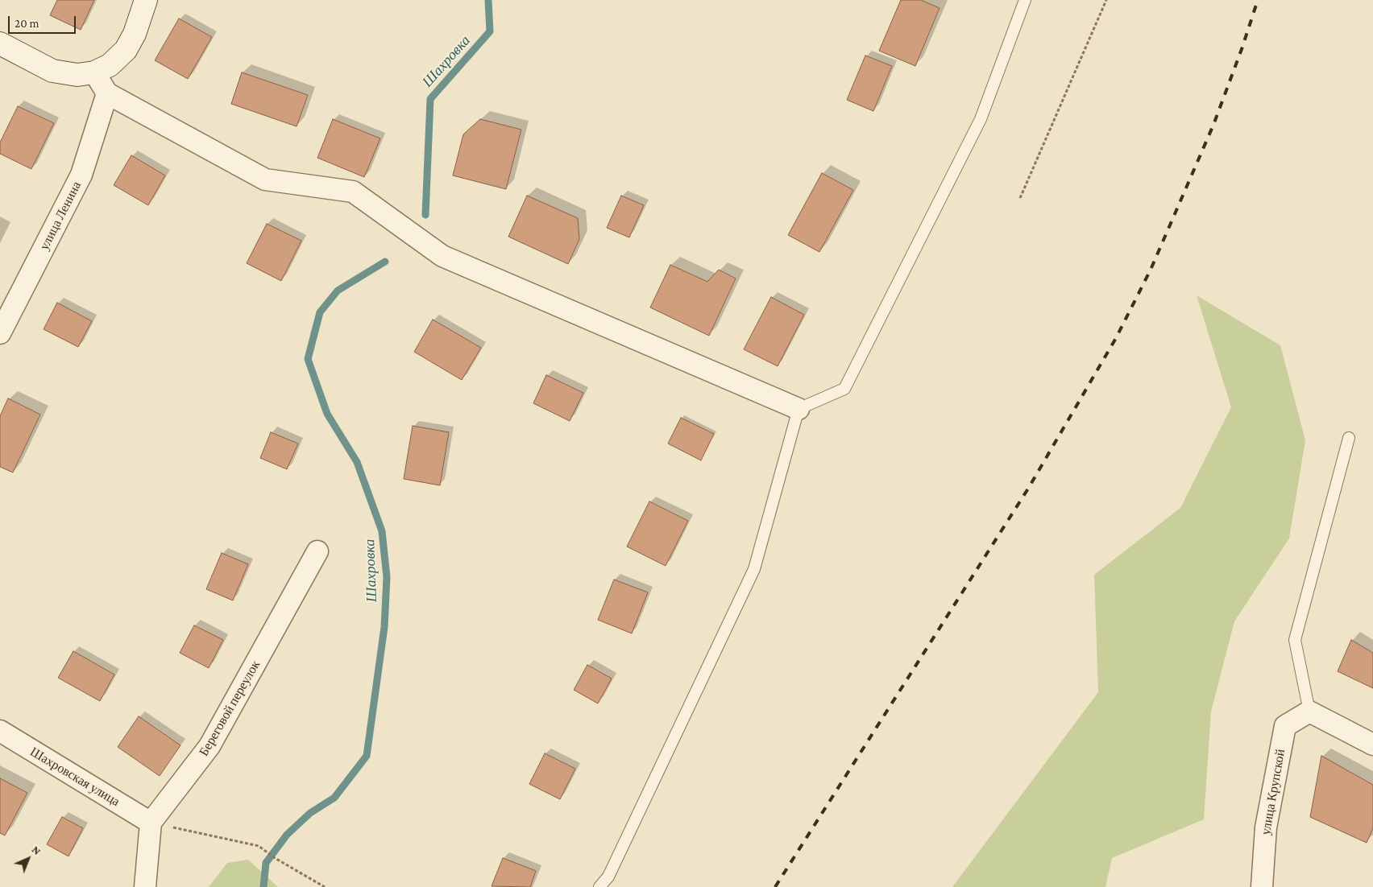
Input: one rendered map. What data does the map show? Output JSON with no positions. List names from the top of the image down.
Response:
{
  "streets": {
    "street": [
      "улица Ленина",
      "Береговой переулок",
      "Шахровская улица",
      "улица Крупской"
    ]
  },
  "crossings": [
    ["Береговой переулок", "Шахровская улица"]
  ],
  "water": ["Шахровка"],
  "scale_bar": "20 m",
  "north": "top right"
}
